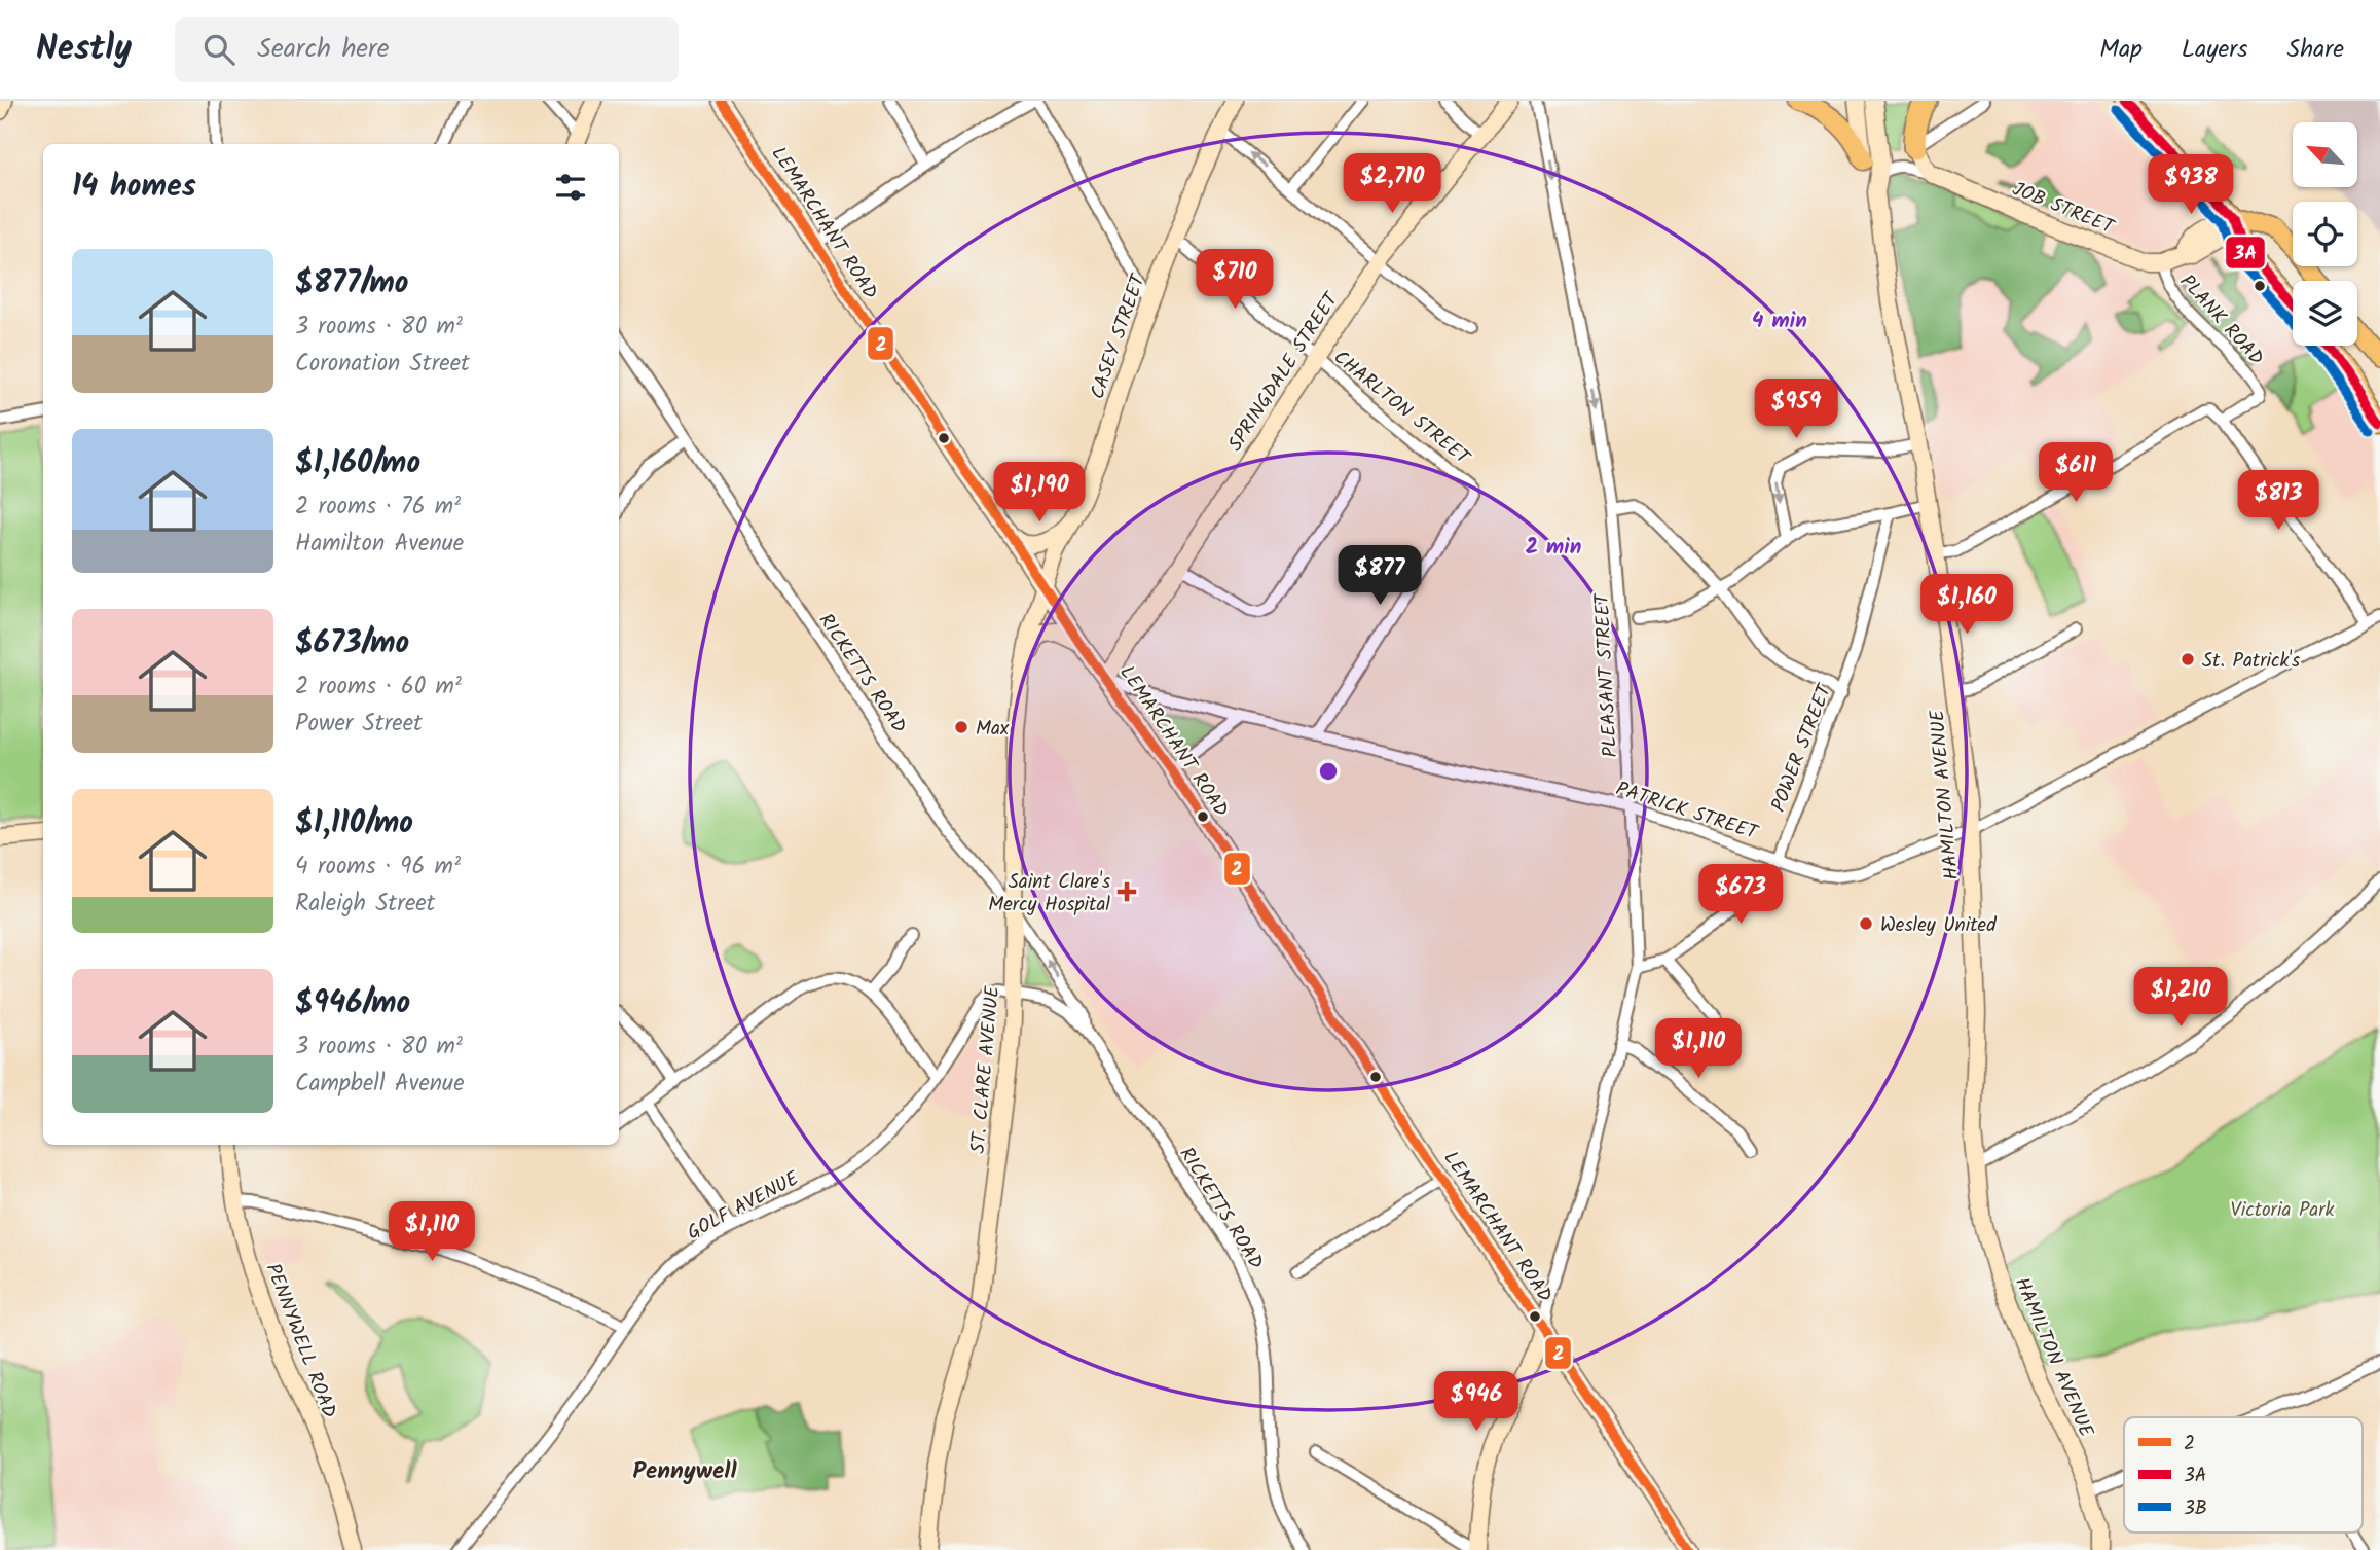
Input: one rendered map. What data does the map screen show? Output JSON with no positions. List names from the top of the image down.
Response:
{
  "streets": {
    "street": [
      "JOB STREET",
      "LEMARCHANT ROAD",
      "PLANK ROAD",
      "CASEY STREET",
      "SPRINGDALE STREET",
      "CHARLTON STREET",
      "RICKETTS ROAD",
      "PLEASANT STREET",
      "POWER STREET",
      "HAMILTON AVENUE",
      "PATRICK STREET",
      "ST. CLARE AVENUE",
      "GOLF AVENUE",
      "PENNYWELL ROAD"
    ]
  },
  "crossings": [
    ["JOB STREET", "PLANK ROAD"],
    ["JOB STREET", "HAMILTON AVENUE"],
    ["LEMARCHANT ROAD", "CASEY STREET"],
    ["LEMARCHANT ROAD", "SPRINGDALE STREET"],
    ["LEMARCHANT ROAD", "PLEASANT STREET"],
    ["LEMARCHANT ROAD", "PATRICK STREET"],
    ["LEMARCHANT ROAD", "ST. CLARE AVENUE"],
    ["CASEY STREET", "CHARLTON STREET"],
    ["CASEY STREET", "ST. CLARE AVENUE"],
    ["SPRINGDALE STREET", "CHARLTON STREET"],
    ["SPRINGDALE STREET", "PATRICK STREET"],
    ["CHARLTON STREET", "PATRICK STREET"],
    ["RICKETTS ROAD", "ST. CLARE AVENUE"],
    ["RICKETTS ROAD", "GOLF AVENUE"],
    ["PLEASANT STREET", "POWER STREET"],
    ["PLEASANT STREET", "PATRICK STREET"],
    ["POWER STREET", "PATRICK STREET"],
    ["HAMILTON AVENUE", "PATRICK STREET"],
    ["ST. CLARE AVENUE", "GOLF AVENUE"]
  ],
  "districts": ["Pennywell"],
  "parks": ["Victoria Park"],
  "places": {
    "other": ["St. Patrick's", "Max", "Wesley United"],
    "health": ["Saint Clare's Mercy Hospital"]
  },
  "lines": ["transit line 2", "transit line 3A", "transit line 3B"],
  "legend": ["2", "3A", "3B"],
  "north": "top left",
  "page": {
    "header": "Nestly",
    "search": "Search here",
    "nav": ["Map", "Layers", "Share"],
    "heading": "14 homes",
    "price": [
      "$2,710",
      "$938",
      "$710",
      "$959",
      "$611",
      "$1,190",
      "$813",
      "$877",
      "$1,160",
      "$673",
      "$1,210",
      "$1,110",
      "$1,110",
      "$946"
    ],
    "list": [
      {
        "name": "$877/mo",
        "note": "3 rooms · 80 m² · Coronation Street"
      },
      {
        "name": "$1,160/mo",
        "note": "2 rooms · 76 m² · Hamilton Avenue"
      },
      {
        "name": "$673/mo",
        "note": "2 rooms · 60 m² · Power Street"
      },
      {
        "name": "$1,110/mo",
        "note": "4 rooms · 96 m² · Raleigh Street"
      },
      {
        "name": "$946/mo",
        "note": "3 rooms · 80 m² · Campbell Avenue"
      }
    ]
  },
  "rings": ["4 min", "2 min"]
}
